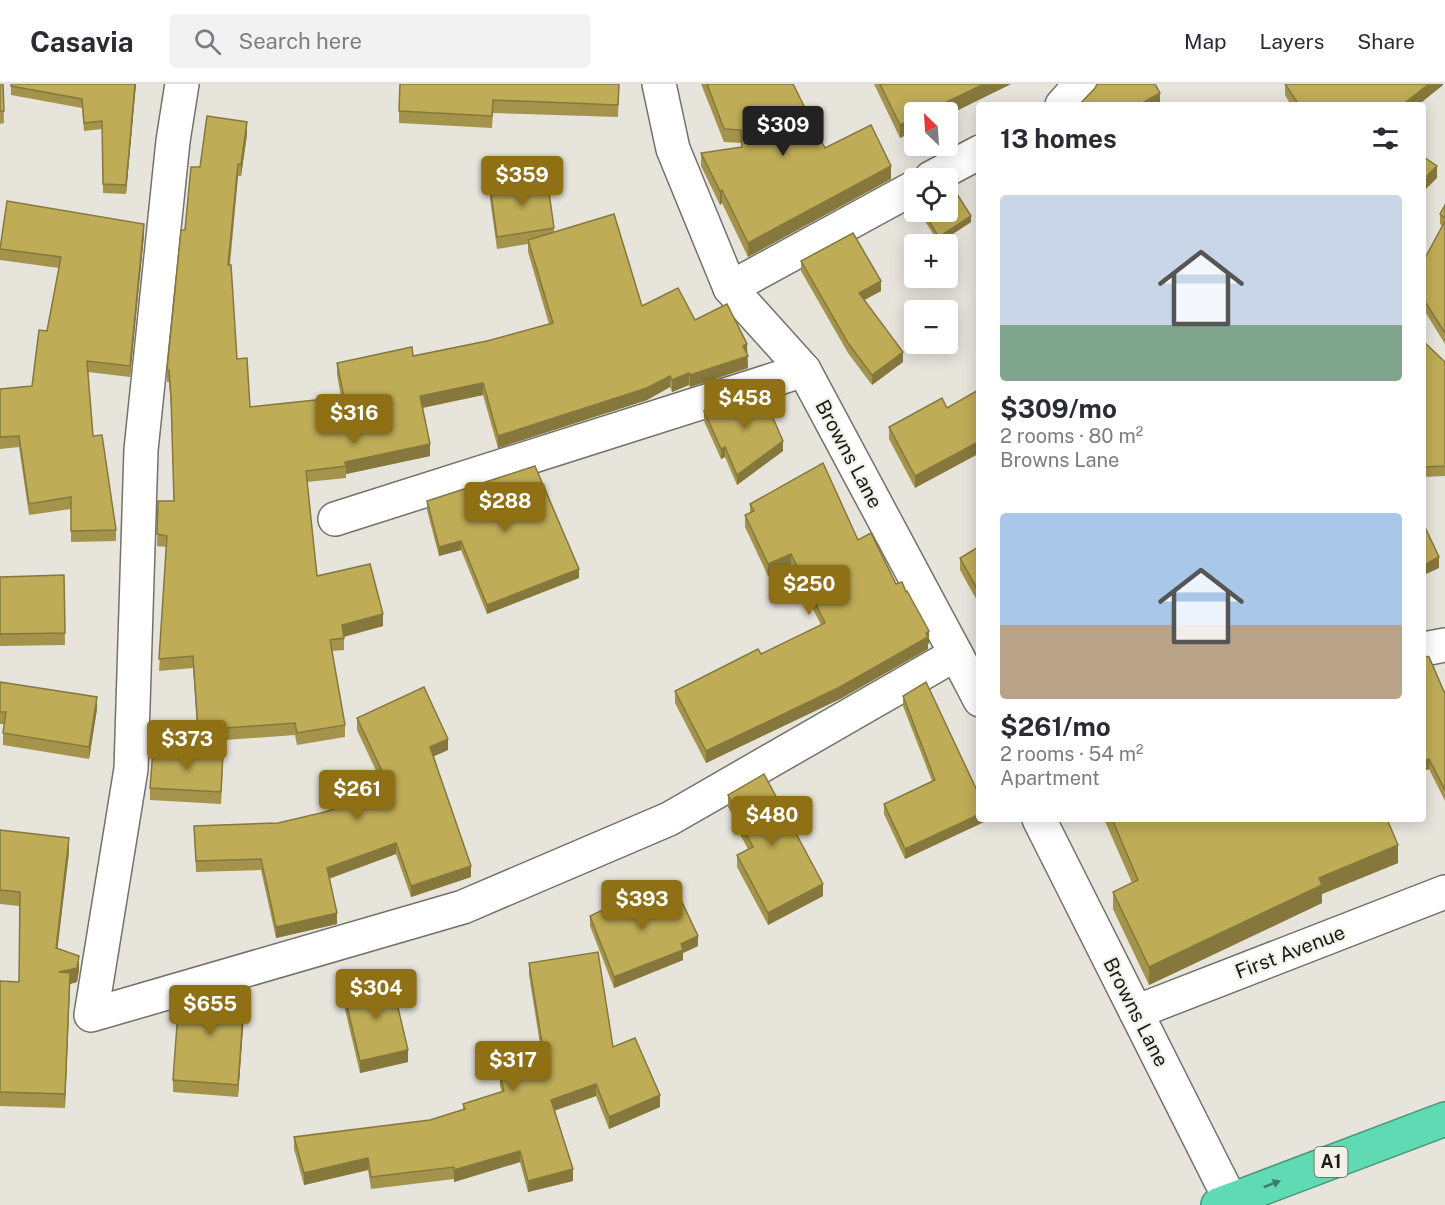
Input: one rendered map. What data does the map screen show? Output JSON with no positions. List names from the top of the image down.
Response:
{
  "streets": {
    "highway": ["A1"],
    "street": ["Browns Lane", "First Avenue"]
  },
  "crossings": [
    ["Browns Lane", "First Avenue"],
    ["Browns Lane", "A1"]
  ],
  "north": "top left",
  "page": {
    "header": "Casavia",
    "search": "Search here",
    "nav": ["Map", "Layers", "Share"],
    "map_buttons": ["+", "−"],
    "heading": "13 homes",
    "price": [
      "$309",
      "$359",
      "$458",
      "$316",
      "$288",
      "$250",
      "$373",
      "$261",
      "$480",
      "$393",
      "$304",
      "$655",
      "$317"
    ],
    "list": [
      {
        "name": "$309/mo",
        "note": "2 rooms · 80 m² · Browns Lane"
      },
      {
        "name": "$261/mo",
        "note": "2 rooms · 54 m² · Apartment"
      }
    ]
  }
}
